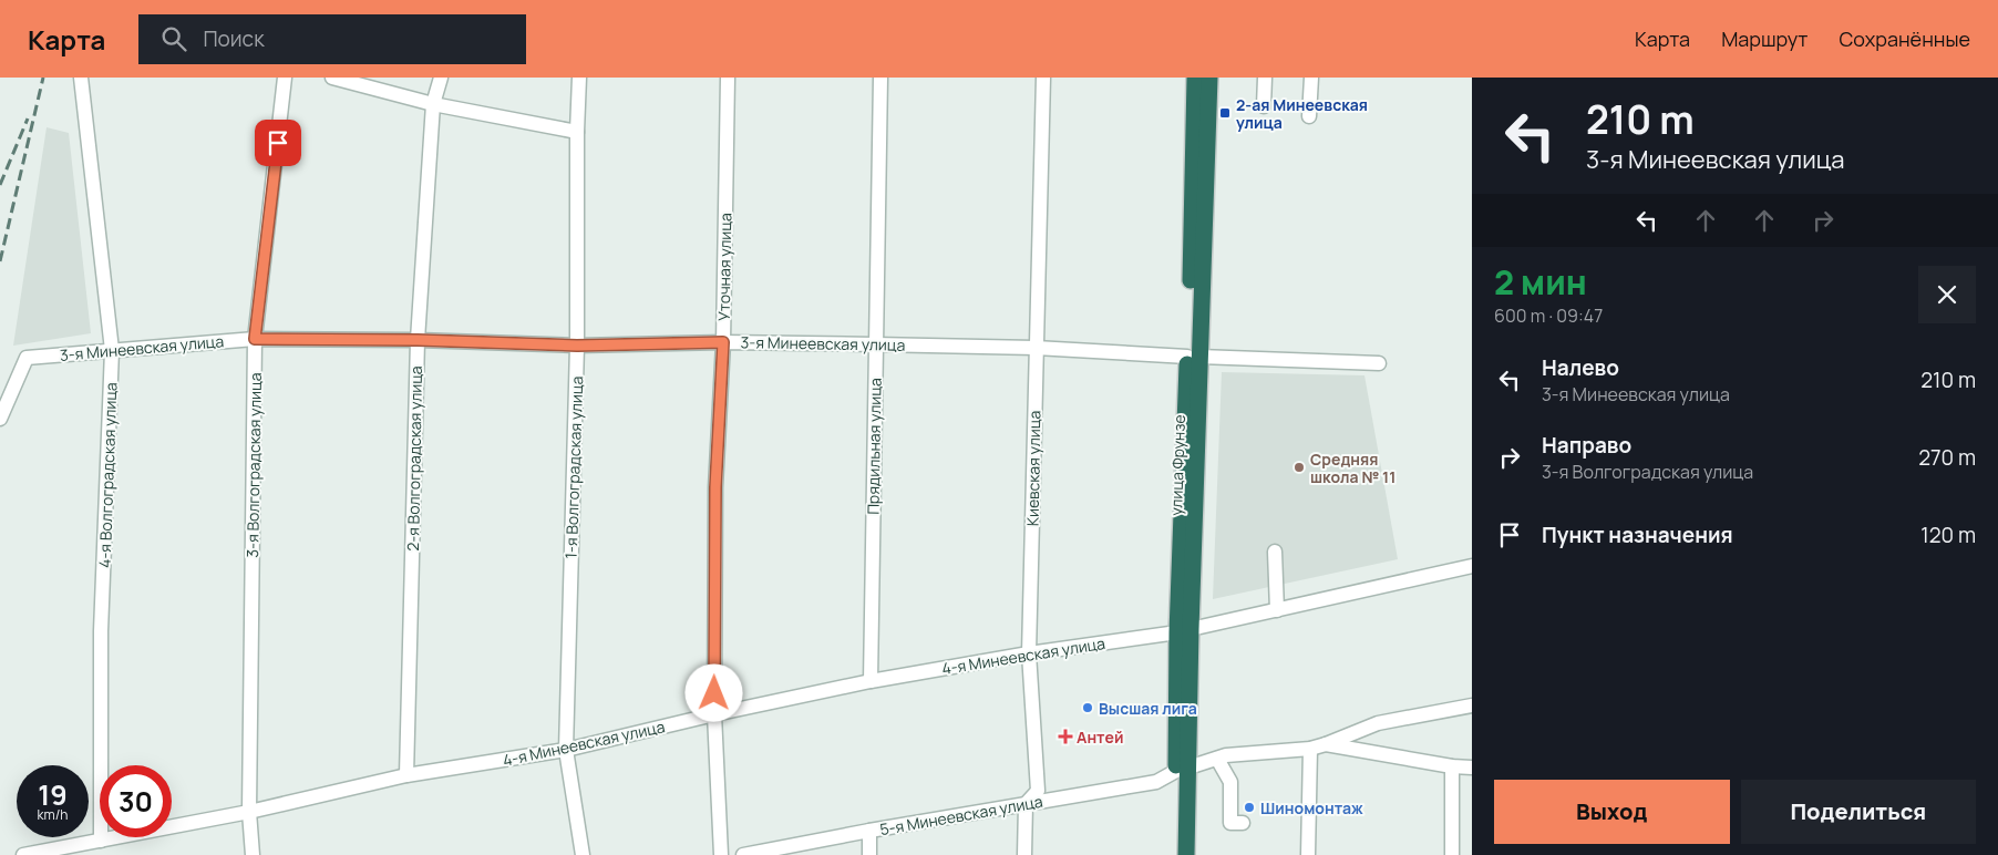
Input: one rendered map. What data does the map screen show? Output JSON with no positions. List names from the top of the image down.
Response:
{
  "streets": {
    "highway": ["улица Фрунзе"],
    "street": [
      "Уточная улица",
      "3-я Минеевская улица",
      "Прядильная улица",
      "2-я Волгоградская улица",
      "3-я Волгоградская улица",
      "1-я Волгоградская улица",
      "Киевская улица",
      "4-я Волгоградская улица",
      "4-я Минеевская улица",
      "5-я Минеевская улица"
    ]
  },
  "crossings": [
    ["Уточная улица", "3-я Минеевская улица"],
    ["Уточная улица", "4-я Минеевская улица"],
    ["3-я Минеевская улица", "Прядильная улица"],
    ["3-я Минеевская улица", "2-я Волгоградская улица"],
    ["3-я Минеевская улица", "3-я Волгоградская улица"],
    ["3-я Минеевская улица", "улица Фрунзе"],
    ["3-я Минеевская улица", "1-я Волгоградская улица"],
    ["3-я Минеевская улица", "Киевская улица"],
    ["3-я Минеевская улица", "4-я Волгоградская улица"],
    ["Прядильная улица", "4-я Минеевская улица"],
    ["2-я Волгоградская улица", "4-я Минеевская улица"],
    ["3-я Волгоградская улица", "4-я Минеевская улица"],
    ["улица Фрунзе", "4-я Минеевская улица"],
    ["улица Фрунзе", "5-я Минеевская улица"],
    ["1-я Волгоградская улица", "4-я Минеевская улица"],
    ["Киевская улица", "4-я Минеевская улица"],
    ["Киевская улица", "5-я Минеевская улица"],
    ["4-я Волгоградская улица", "4-я Минеевская улица"]
  ],
  "places": {
    "transit": ["2-ая Минеевская улица"],
    "other": ["Средняя школа № 11", "Высшая лига", "Шиномонтаж"],
    "health": ["Антей"]
  },
  "page": {
    "header": "Карта",
    "search": "Поиск",
    "nav": ["Карта", "Маршрут", "Сохранённые"],
    "turn": ["210 m", "3-я Минеевская улица"],
    "heading": ["2 мин", "600 m · 09:47"],
    "list": [
      {
        "name": "Налево",
        "note": "3-я Минеевская улица",
        "value": "210 m"
      },
      {
        "name": "Направо",
        "note": "3-я Волгоградская улица",
        "value": "270 m"
      },
      {
        "name": "Пункт назначения",
        "value": "120 m"
      }
    ],
    "speed": "19 km/h",
    "limit": "30",
    "buttons": ["Выход", "Поделиться"]
  }
}
